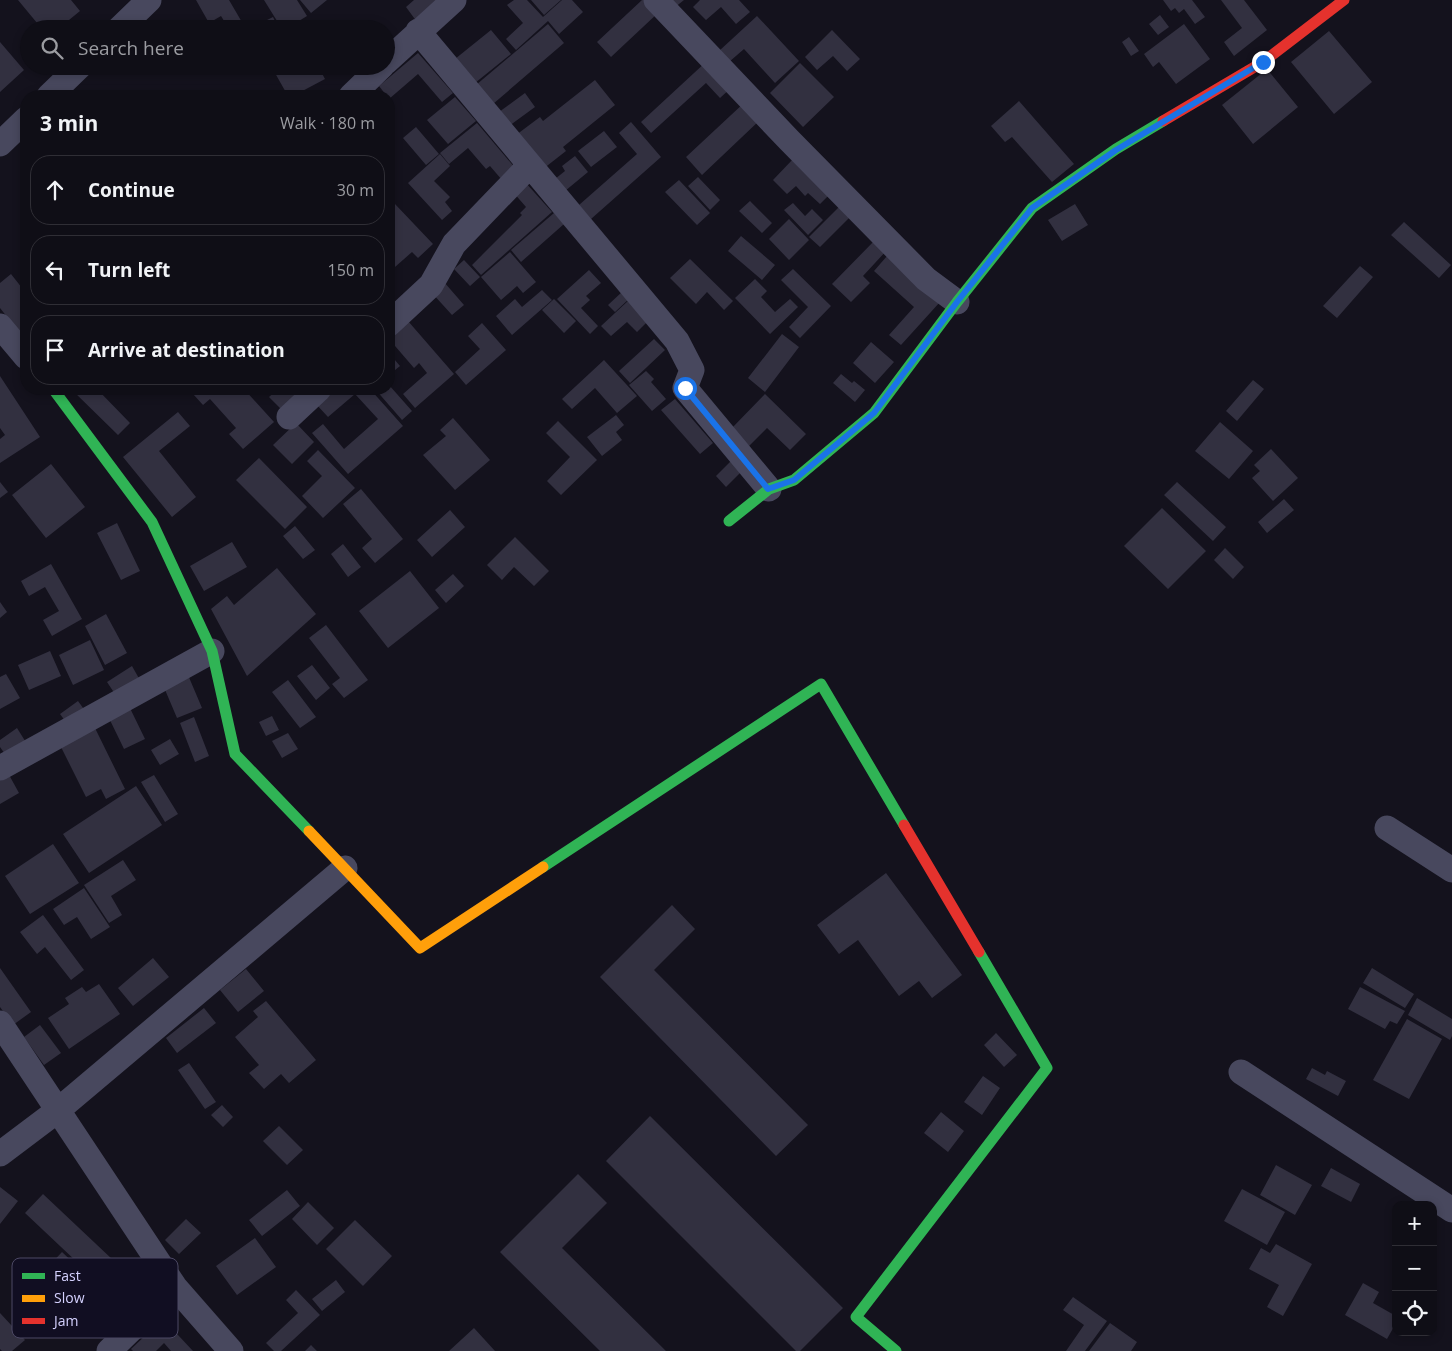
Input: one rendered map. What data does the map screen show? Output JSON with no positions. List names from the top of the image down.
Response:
{
  "legend": ["Fast", "Slow", "Jam"],
  "page": {
    "search": "Search here",
    "heading": ["3 min", "Walk · 180 m"],
    "list": [
      ["Continue", "30 m"],
      ["Turn left", "150 m"],
      "Arrive at destination"
    ],
    "map_buttons": ["+", "−"]
  }
}
